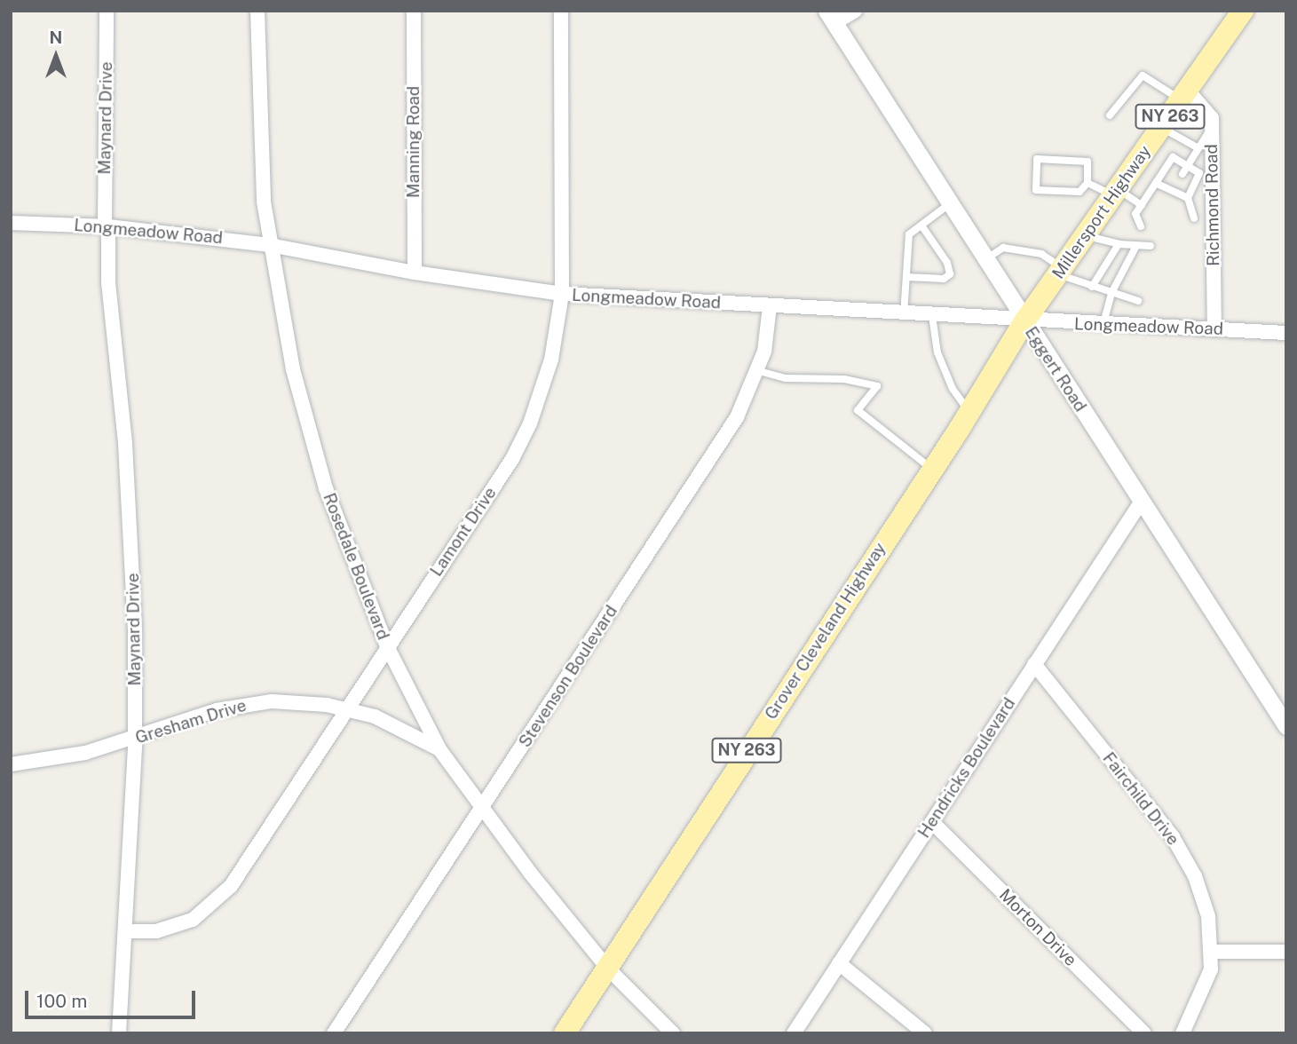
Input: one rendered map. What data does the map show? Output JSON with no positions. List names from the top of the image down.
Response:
{
  "streets": {
    "main road": ["NY 263", "Millersport Highway", "Grover Cleveland Highway"],
    "street": [
      "Maynard Drive",
      "Manning Road",
      "Richmond Road",
      "Longmeadow Road",
      "Eggert Road",
      "Lamont Drive",
      "Rosedale Boulevard",
      "Stevenson Boulevard",
      "Gresham Drive",
      "Hendricks Boulevard",
      "Fairchild Drive",
      "Morton Drive"
    ]
  },
  "crossings": [
    ["Maynard Drive", "Longmeadow Road"],
    ["Maynard Drive", "Lamont Drive"],
    ["Maynard Drive", "Gresham Drive"],
    ["Manning Road", "Longmeadow Road"],
    ["Richmond Road", "Millersport Highway"],
    ["Richmond Road", "Longmeadow Road"],
    ["Millersport Highway", "Longmeadow Road"],
    ["Millersport Highway", "Eggert Road"],
    ["Millersport Highway", "Grover Cleveland Highway"],
    ["Longmeadow Road", "Eggert Road"],
    ["Longmeadow Road", "Lamont Drive"],
    ["Longmeadow Road", "Rosedale Boulevard"],
    ["Longmeadow Road", "Grover Cleveland Highway"],
    ["Longmeadow Road", "Stevenson Boulevard"],
    ["Eggert Road", "Grover Cleveland Highway"],
    ["Eggert Road", "Hendricks Boulevard"],
    ["Lamont Drive", "Rosedale Boulevard"],
    ["Lamont Drive", "Gresham Drive"],
    ["Rosedale Boulevard", "Grover Cleveland Highway"],
    ["Rosedale Boulevard", "Stevenson Boulevard"],
    ["Rosedale Boulevard", "Gresham Drive"],
    ["Hendricks Boulevard", "Fairchild Drive"],
    ["Hendricks Boulevard", "Morton Drive"]
  ],
  "scale_bar": "100 m",
  "north": "top"
}
